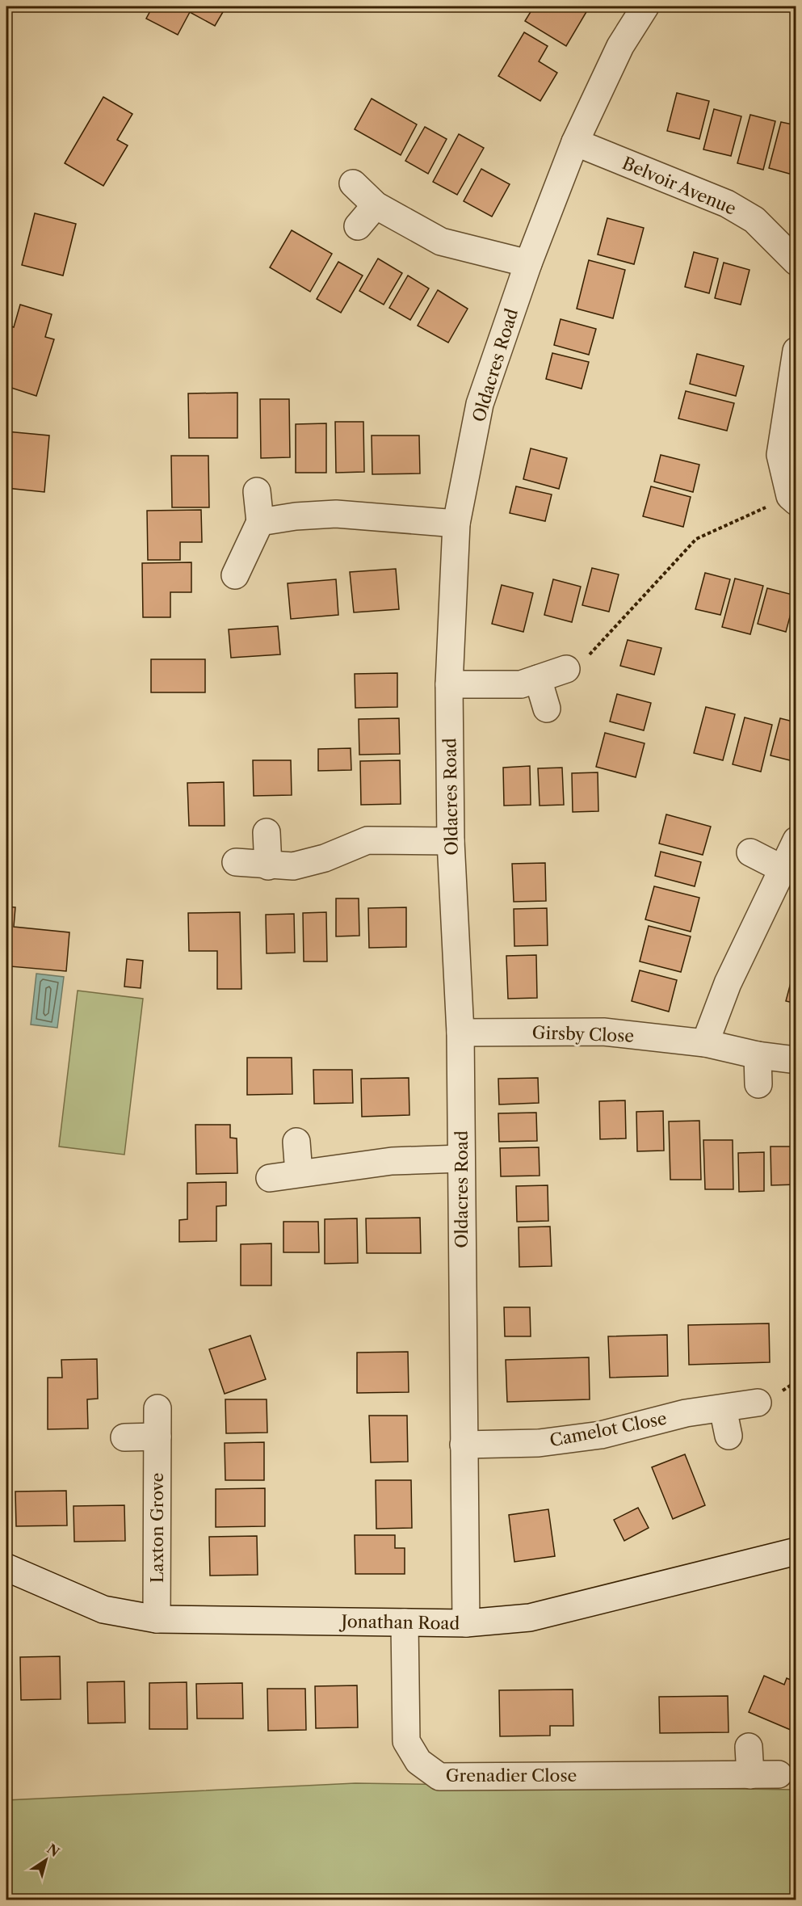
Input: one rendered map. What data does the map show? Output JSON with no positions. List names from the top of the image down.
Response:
{
  "streets": {
    "street": [
      "Belvoir Avenue",
      "Oldacres Road",
      "Girsby Close",
      "Camelot Close",
      "Laxton Grove",
      "Jonathan Road",
      "Grenadier Close"
    ]
  },
  "crossings": [
    ["Belvoir Avenue", "Oldacres Road"],
    ["Oldacres Road", "Girsby Close"],
    ["Oldacres Road", "Camelot Close"],
    ["Oldacres Road", "Jonathan Road"],
    ["Laxton Grove", "Jonathan Road"],
    ["Jonathan Road", "Grenadier Close"]
  ],
  "north": "top right"
}
